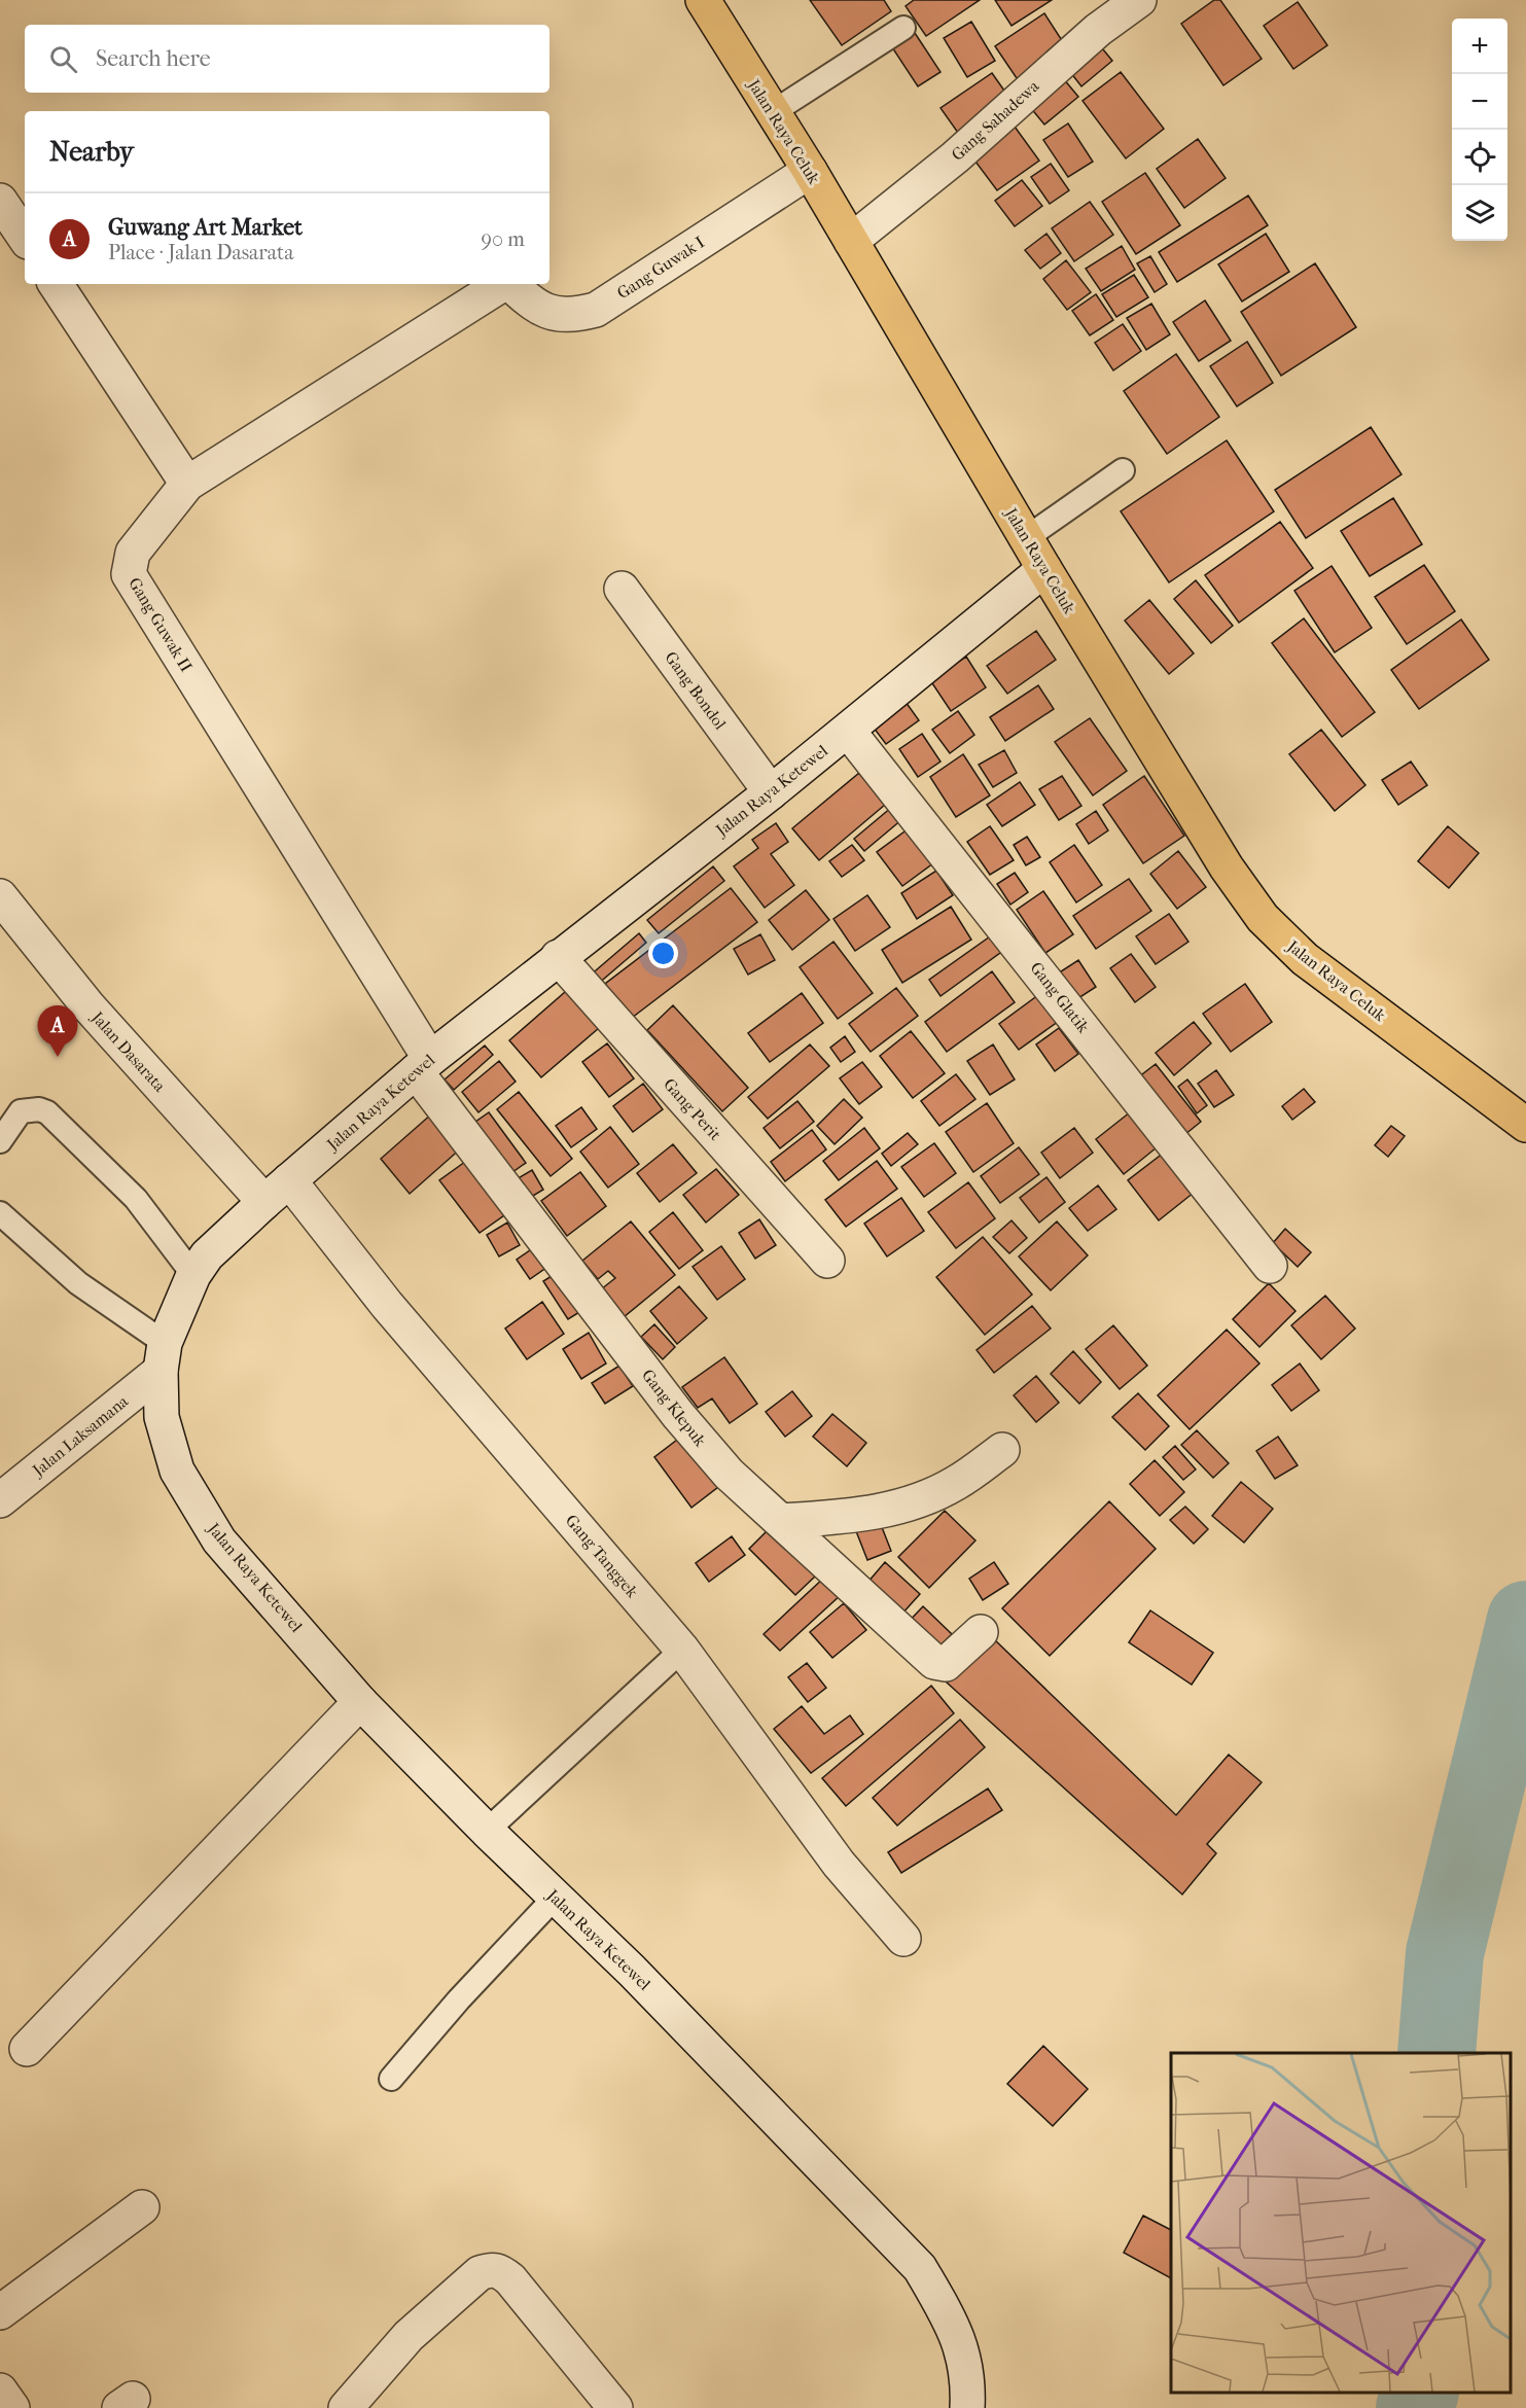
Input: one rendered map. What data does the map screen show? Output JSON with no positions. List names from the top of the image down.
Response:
{
  "streets": {
    "highway": ["Jalan Raya Celuk"],
    "street": [
      "Gang Sahadewa",
      "Gang Guwak I",
      "Gang Guwak II",
      "Gang Bondol",
      "Jalan Raya Ketewel",
      "Gang Glatik",
      "Jalan Dasarata",
      "Gang Perit",
      "Gang Klepuk",
      "Jalan Laksamana",
      "Gang Tanggek"
    ]
  },
  "crossings": [
    ["Gang Sahadewa", "Jalan Raya Celuk"],
    ["Jalan Raya Celuk", "Gang Guwak I"],
    ["Jalan Raya Celuk", "Jalan Raya Ketewel"],
    ["Gang Guwak II", "Jalan Raya Ketewel"],
    ["Gang Guwak II", "Gang Klepuk"],
    ["Gang Bondol", "Jalan Raya Ketewel"],
    ["Jalan Raya Ketewel", "Gang Glatik"],
    ["Jalan Raya Ketewel", "Jalan Dasarata"],
    ["Jalan Raya Ketewel", "Gang Perit"],
    ["Jalan Raya Ketewel", "Gang Klepuk"],
    ["Jalan Raya Ketewel", "Jalan Laksamana"],
    ["Jalan Raya Ketewel", "Gang Tanggek"]
  ],
  "page": {
    "map_buttons": ["+", "−"],
    "search": "Search here",
    "heading": "Nearby",
    "list": [
      {
        "mark": "A",
        "name": "Guwang Art Market",
        "note": "Place · Jalan Dasarata",
        "value": "90 m"
      }
    ],
    "pins": "A"
  }
}
